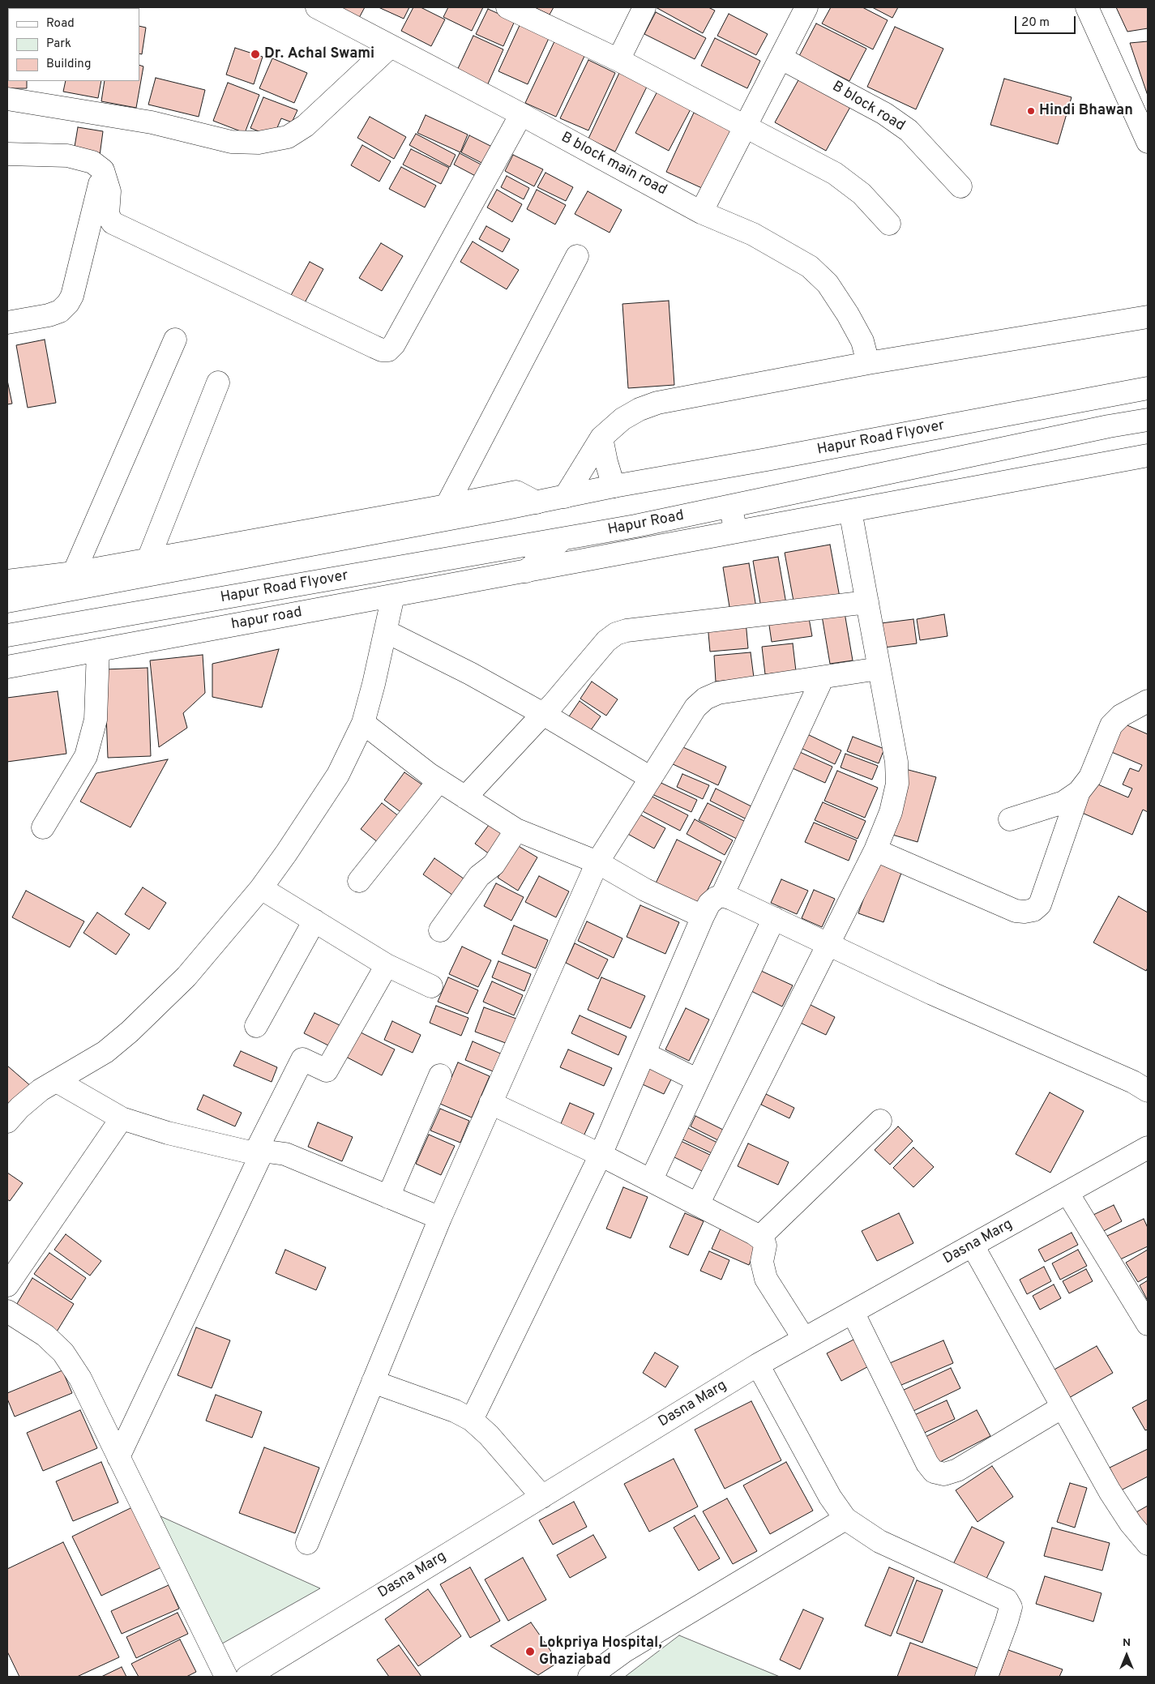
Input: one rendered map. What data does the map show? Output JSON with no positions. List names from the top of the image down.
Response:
{
  "streets": {
    "street": [
      "B block road",
      "B block main road",
      "Hapur Road Flyover",
      "Hapur Road",
      "hapur road",
      "Dasna Marg"
    ]
  },
  "crossings": [
    ["Hapur Road Flyover", "Hapur Road"]
  ],
  "places": ["Dr. Achal Swami", "Hindi Bhawan", "Lokpriya Hospital, Ghaziabad"],
  "legend": ["Road", "Park", "Building"],
  "scale_bar": "20 m",
  "north": "top"
}
